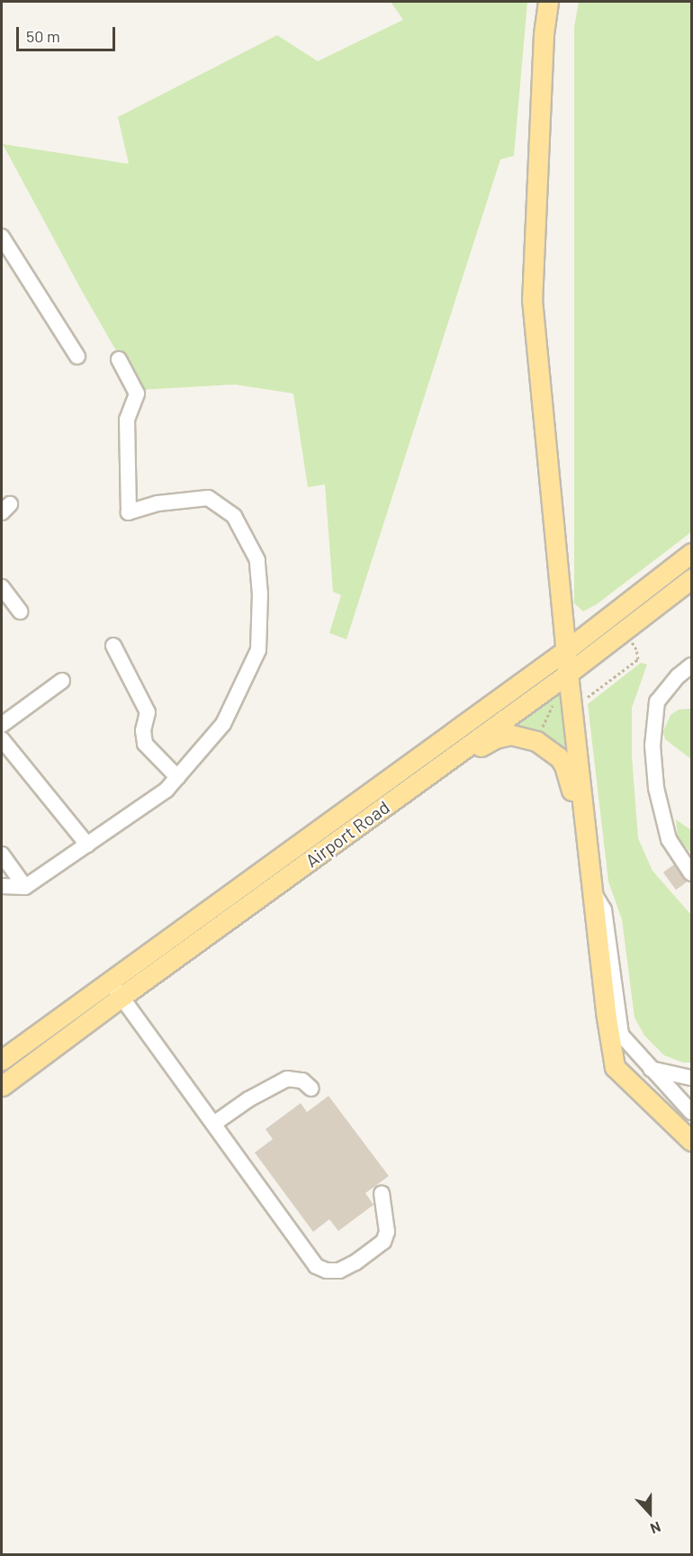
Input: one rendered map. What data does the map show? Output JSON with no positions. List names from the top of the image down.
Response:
{
  "streets": {
    "main road": ["Airport Road"]
  },
  "scale_bar": "50 m",
  "north": "bottom"
}
